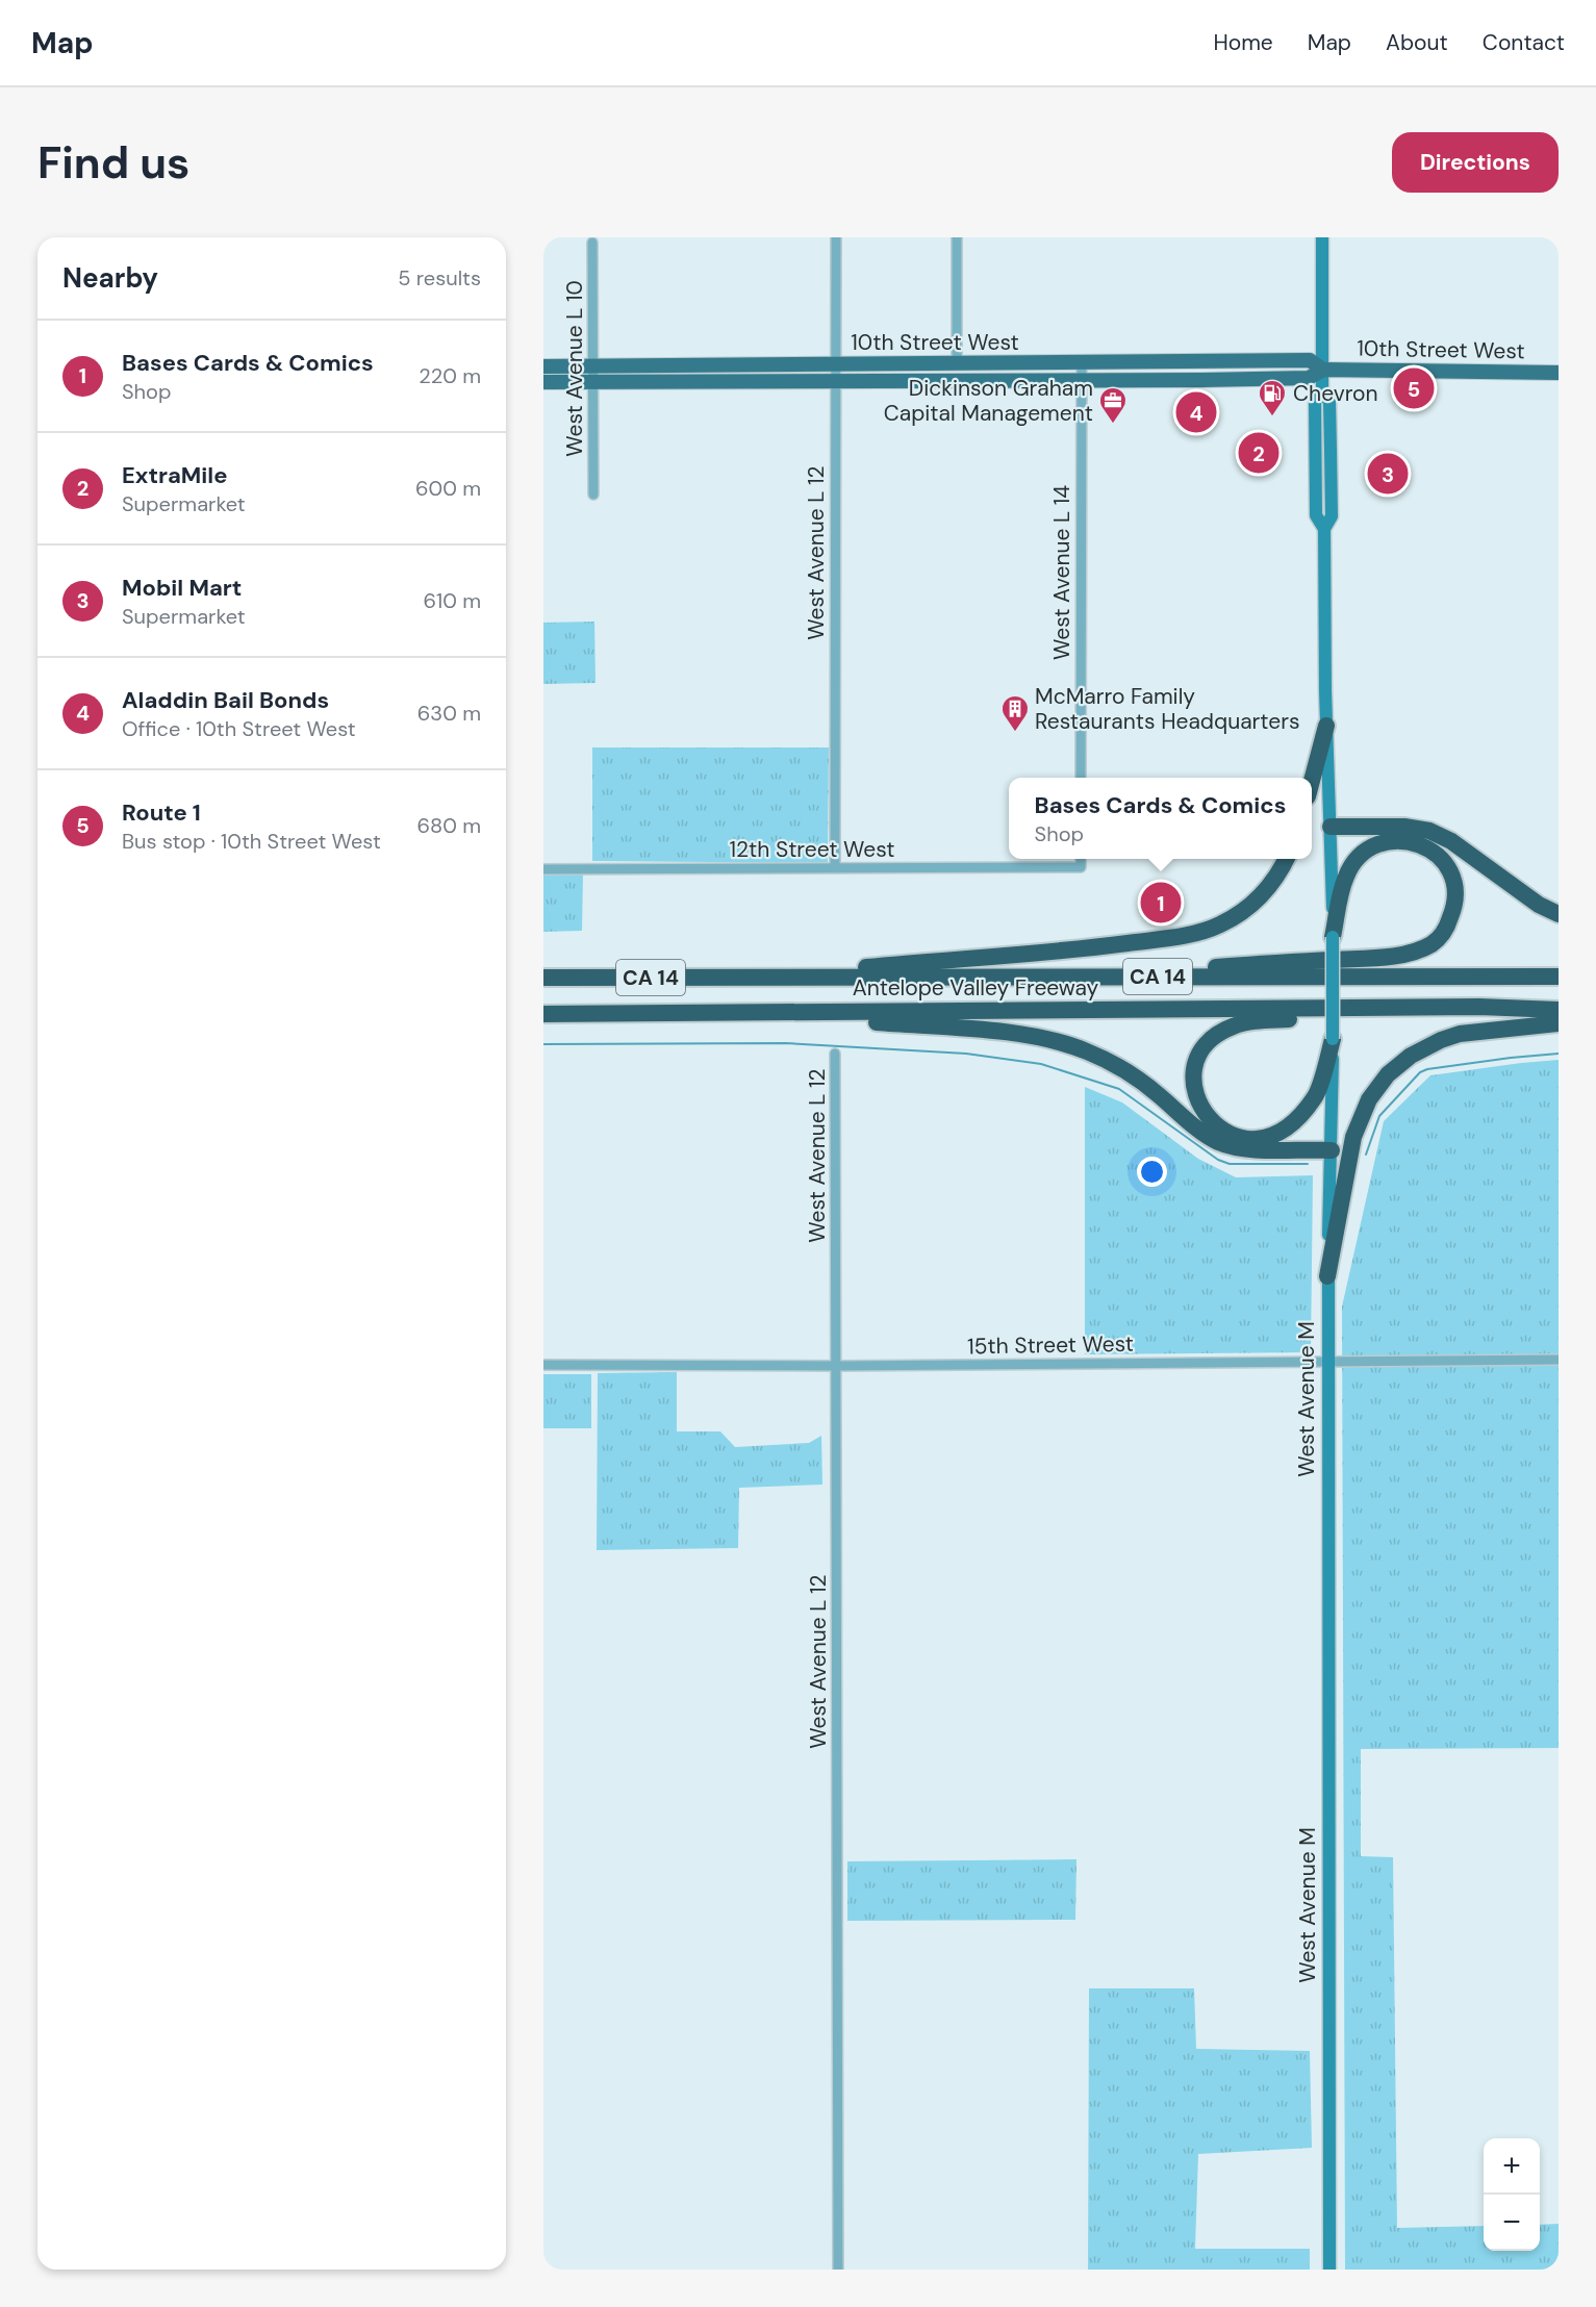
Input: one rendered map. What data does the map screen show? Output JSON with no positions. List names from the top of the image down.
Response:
{
  "streets": {
    "highway": ["CA 14", "Antelope Valley Freeway"],
    "main road": ["10th Street West", "West Avenue M"],
    "street": [
      "West Avenue L 10",
      "West Avenue L 12",
      "West Avenue L 14",
      "12th Street West",
      "15th Street West"
    ]
  },
  "crossings": [
    ["10th Street West", "West Avenue L 10"],
    ["10th Street West", "West Avenue L 12"],
    ["10th Street West", "West Avenue L 14"],
    ["10th Street West", "West Avenue M"],
    ["West Avenue L 12", "12th Street West"],
    ["West Avenue L 12", "15th Street West"],
    ["15th Street West", "West Avenue M"]
  ],
  "places": {
    "fuel station": ["Chevron"],
    "office": ["Dickinson Graham Capital Management"],
    "building": ["McMarro Family Restaurants Headquarters"]
  },
  "page": {
    "header": "Map",
    "nav": [
      "Home",
      "Map",
      "About",
      "Contact"
    ],
    "buttons": "Directions",
    "title": "Find us",
    "heading": ["Nearby", "5 results"],
    "list": [
      {
        "mark": "1",
        "name": "Bases Cards & Comics",
        "note": "Shop",
        "value": "220 m"
      },
      {
        "mark": "2",
        "name": "ExtraMile",
        "note": "Supermarket",
        "value": "600 m"
      },
      {
        "mark": "3",
        "name": "Mobil Mart",
        "note": "Supermarket",
        "value": "610 m"
      },
      {
        "mark": "4",
        "name": "Aladdin Bail Bonds",
        "note": "Office · 10th Street West",
        "value": "630 m"
      },
      {
        "mark": "5",
        "name": "Route 1",
        "note": "Bus stop · 10th Street West",
        "value": "680 m"
      }
    ],
    "pins": [
      "5",
      "4",
      "2",
      "3",
      "1"
    ],
    "popup": ["Bases Cards & Comics", "Shop"],
    "map_buttons": ["+", "−"]
  }
}
